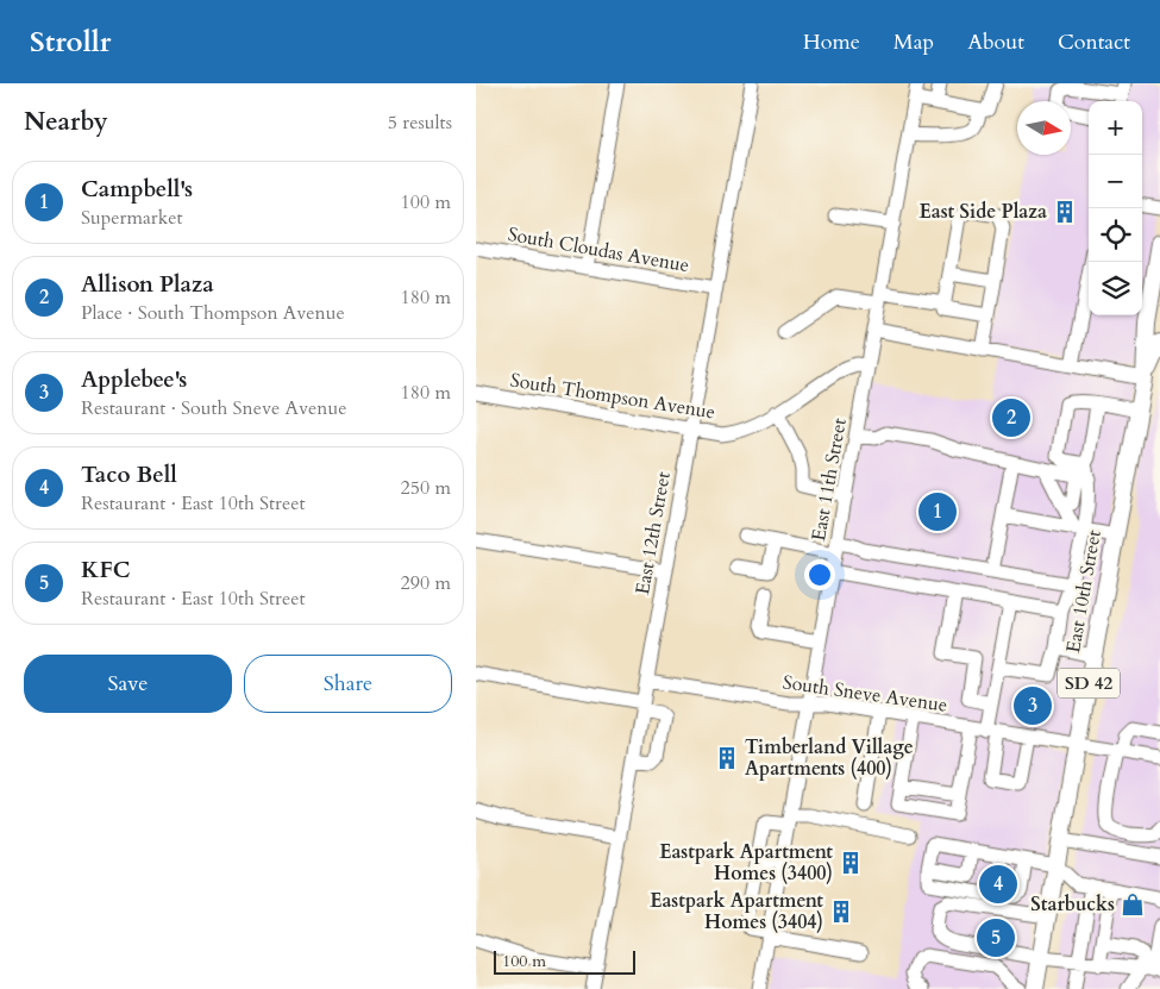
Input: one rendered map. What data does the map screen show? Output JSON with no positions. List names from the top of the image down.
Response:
{
  "streets": {
    "main road": ["East 10th Street", "SD 42"],
    "street": [
      "South Cloudas Avenue",
      "South Thompson Avenue",
      "East 11th Street",
      "East 12th Street",
      "South Sneve Avenue"
    ]
  },
  "crossings": [
    ["South Cloudas Avenue", "East 12th Street"],
    ["South Thompson Avenue", "East 11th Street"],
    ["South Thompson Avenue", "East 12th Street"],
    ["East 11th Street", "South Sneve Avenue"],
    ["East 12th Street", "South Sneve Avenue"],
    ["East 10th Street", "South Sneve Avenue"]
  ],
  "places": {
    "building": [
      "East Side Plaza",
      "Timberland Village Apartments (400)",
      "Eastpark Apartment Homes (3400)",
      "Eastpark Apartment Homes (3404)"
    ],
    "shop": ["Starbucks"]
  },
  "scale_bar": "100 m",
  "north": "right",
  "page": {
    "header": "Strollr",
    "nav": [
      "Home",
      "Map",
      "About",
      "Contact"
    ],
    "heading": ["Nearby", "5 results"],
    "map_buttons": ["+", "−"],
    "list": [
      {
        "mark": "1",
        "name": "Campbell's",
        "note": "Supermarket",
        "value": "100 m"
      },
      {
        "mark": "2",
        "name": "Allison Plaza",
        "note": "Place · South Thompson Avenue",
        "value": "180 m"
      },
      {
        "mark": "3",
        "name": "Applebee's",
        "note": "Restaurant · South Sneve Avenue",
        "value": "180 m"
      },
      {
        "mark": "4",
        "name": "Taco Bell",
        "note": "Restaurant · East 10th Street",
        "value": "250 m"
      },
      {
        "mark": "5",
        "name": "KFC",
        "note": "Restaurant · East 10th Street",
        "value": "290 m"
      }
    ],
    "pins": [
      "2",
      "1",
      "3",
      "4",
      "5"
    ],
    "buttons": ["Save", "Share"],
    "scale": "100 m"
  }
}
